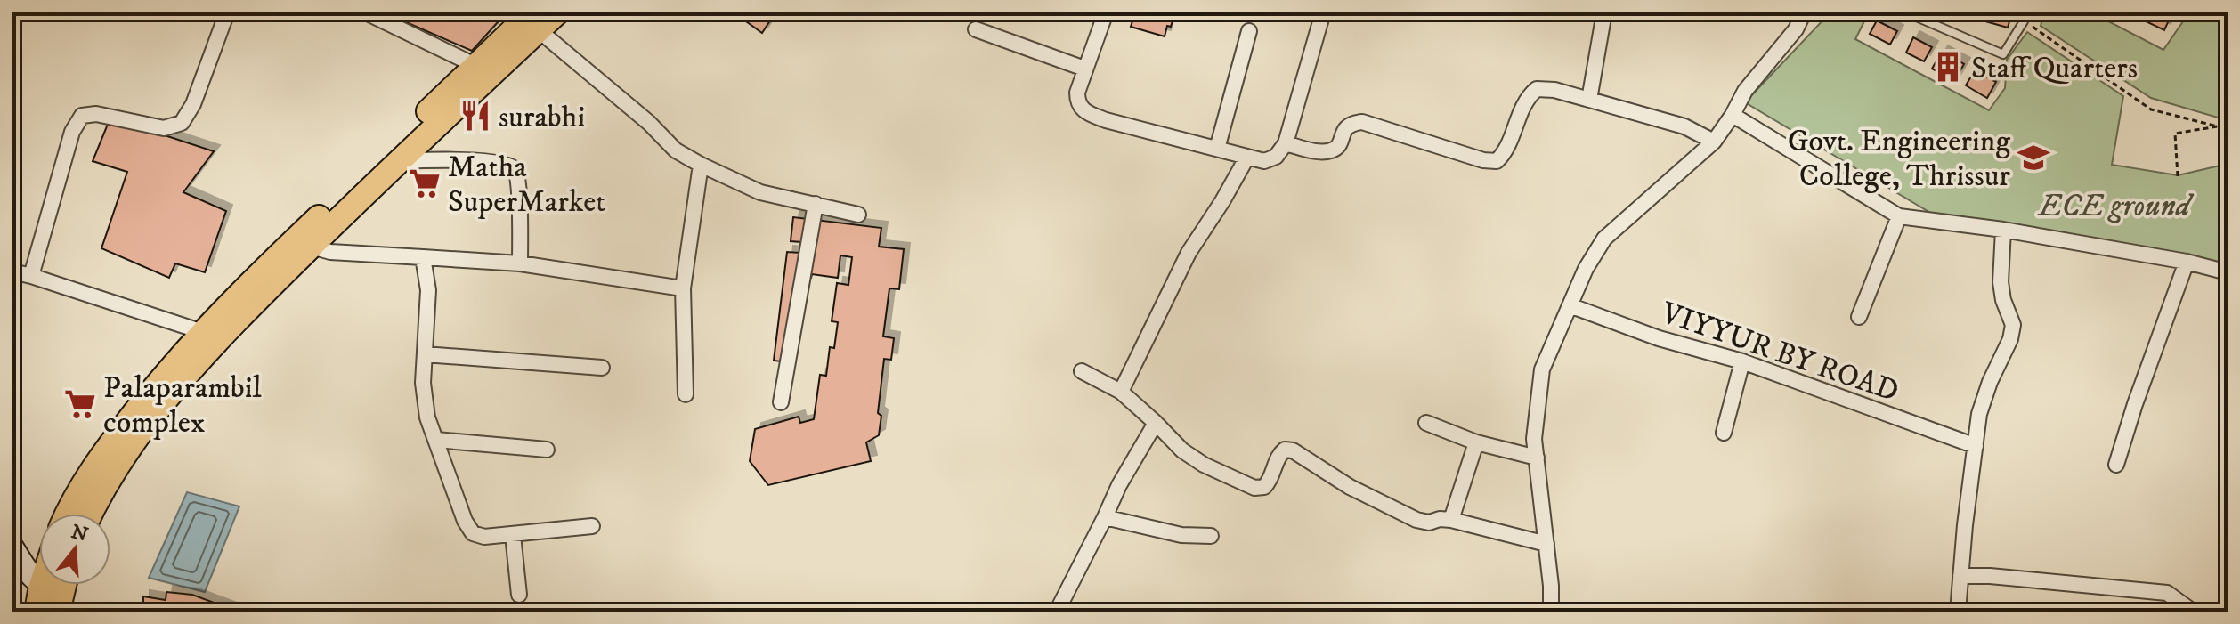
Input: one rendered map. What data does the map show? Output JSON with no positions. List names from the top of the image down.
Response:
{
  "streets": {
    "street": ["VIYYUR BY ROAD"]
  },
  "parks": ["ECE ground"],
  "places": {
    "building": ["Staff Quarters"],
    "restaurant": ["surabhi"],
    "school or university": ["Govt. Engineering College, Thrissur"],
    "supermarket": ["Matha SuperMarket", "Palaparambil complex"]
  },
  "north": "top"
}
